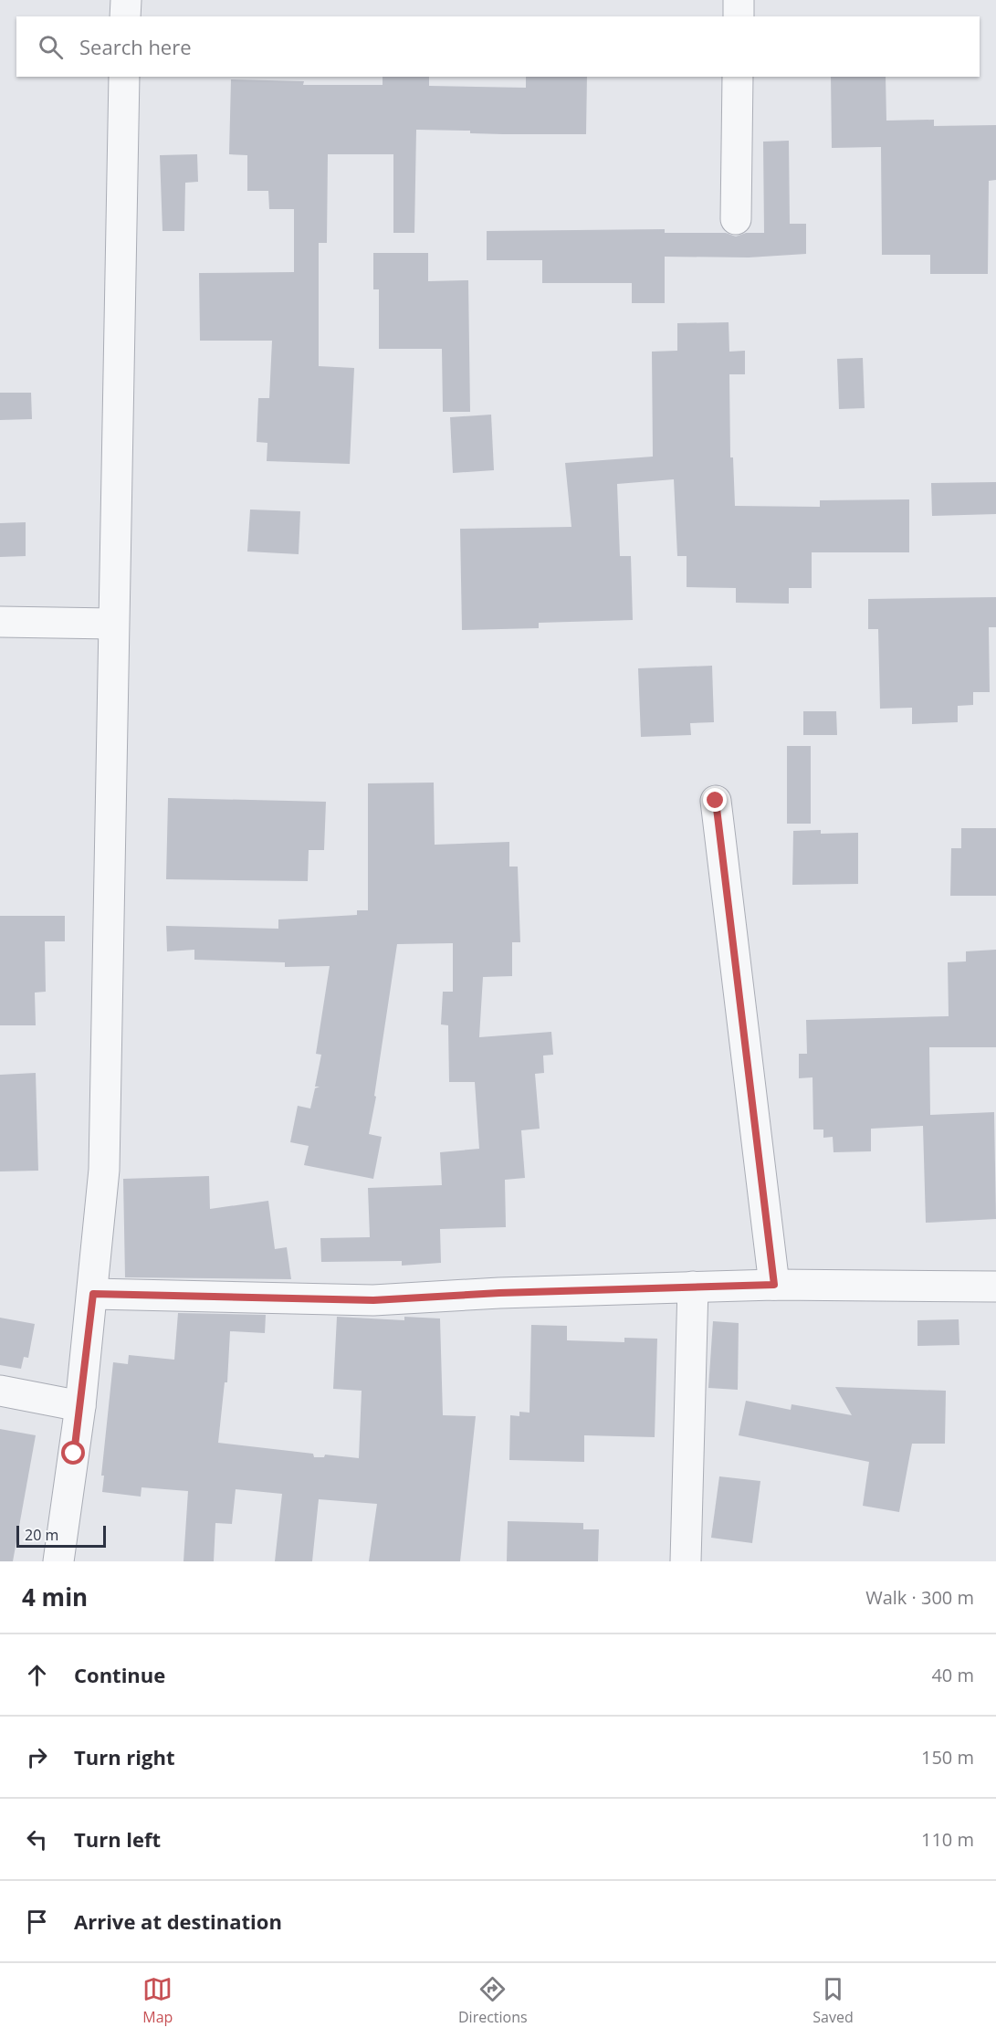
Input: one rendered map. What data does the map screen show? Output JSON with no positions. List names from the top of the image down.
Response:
{
  "scale_bar": "20 m",
  "page": {
    "search": "Search here",
    "scale": "20 m",
    "heading": ["4 min", "Walk · 300 m"],
    "list": [
      ["Continue", "40 m"],
      ["Turn right", "150 m"],
      ["Turn left", "110 m"],
      "Arrive at destination"
    ],
    "nav": ["Map", "Directions", "Saved"]
  }
}
